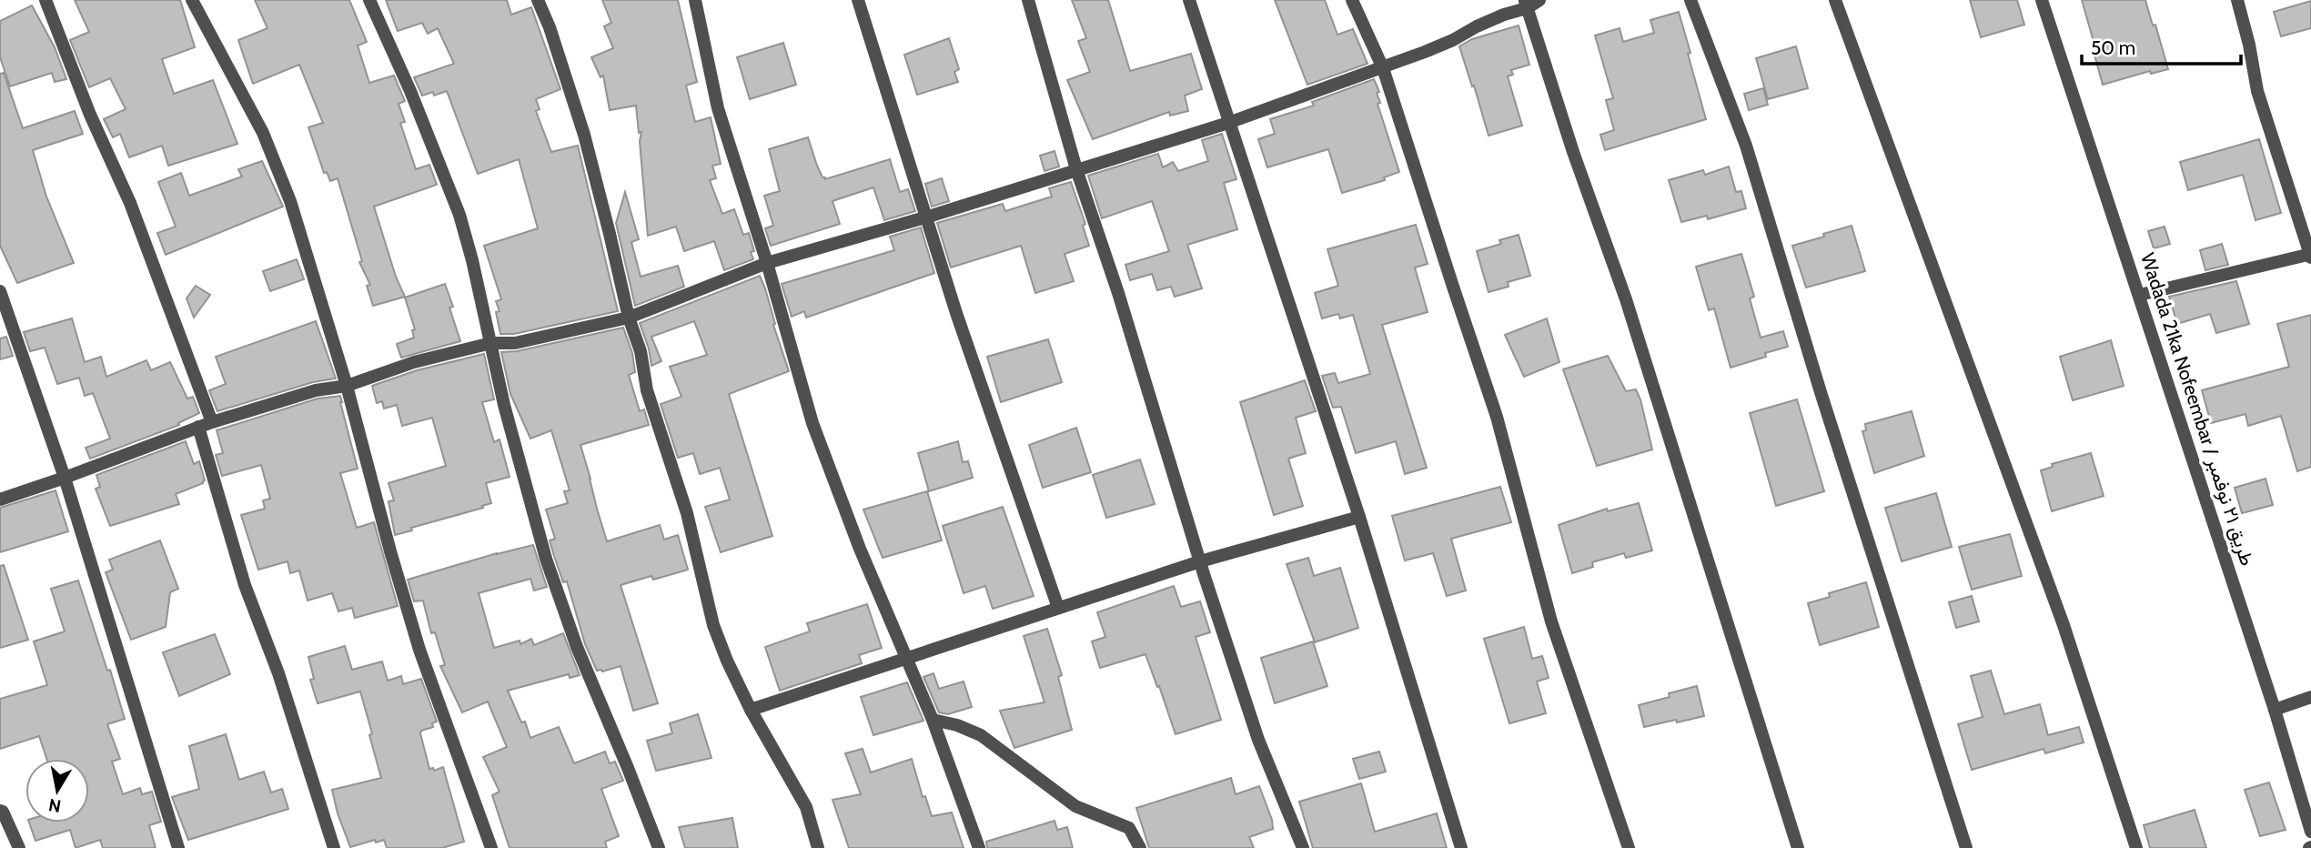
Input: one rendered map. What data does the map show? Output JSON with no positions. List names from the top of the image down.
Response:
{
  "streets": {
    "street": ["Wadada 21ka Nofeembar / طريق ٢١ نوفمبر"]
  },
  "scale_bar": "50 m",
  "north": "bottom"
}
